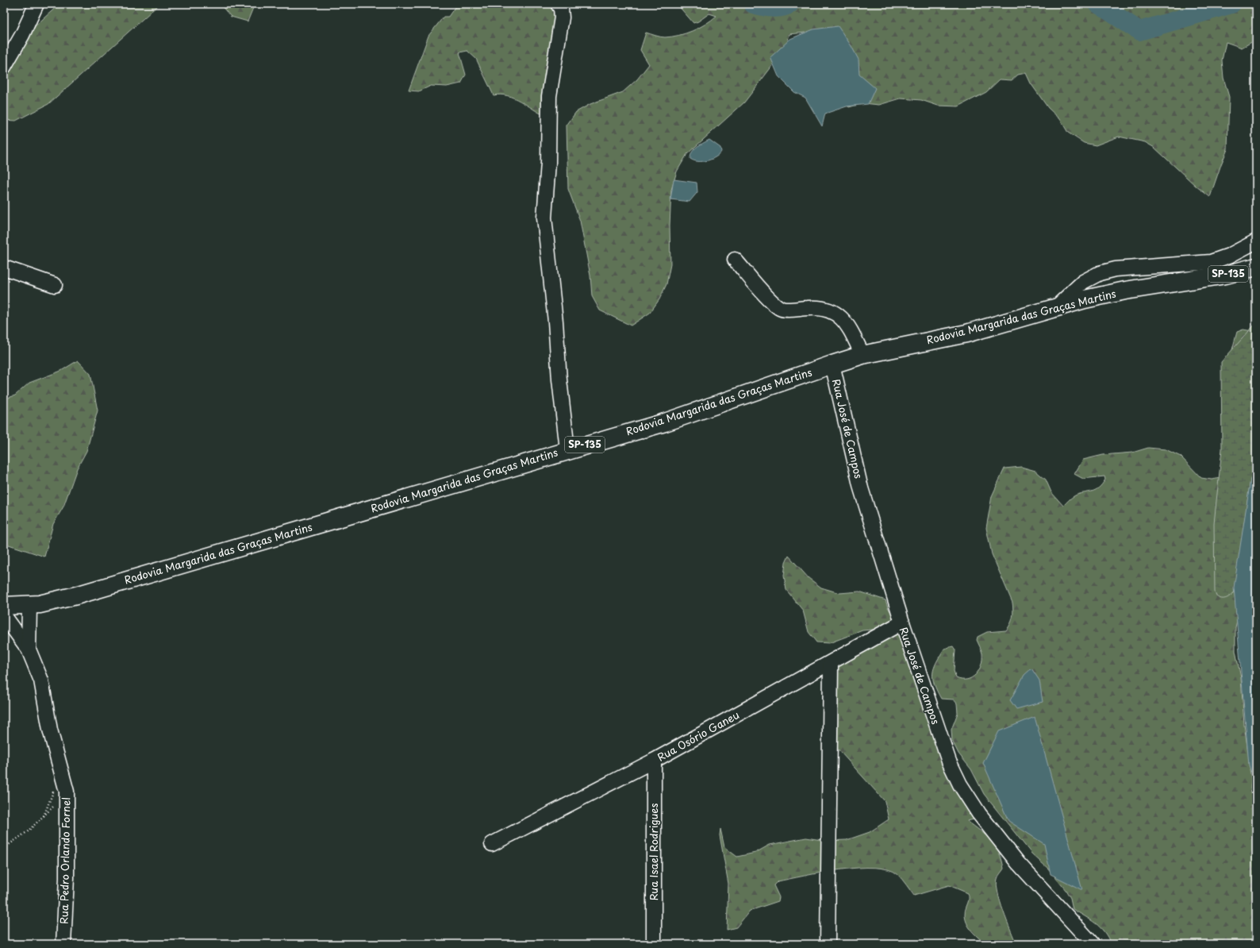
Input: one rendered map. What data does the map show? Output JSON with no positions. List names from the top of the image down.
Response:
{
  "streets": {
    "main road": ["SP-135", "Rodovia Margarida das Graças Martins"],
    "street": [
      "Rua José de Campos",
      "Rua Osório Ganeu",
      "Rua Isael Rodrigues",
      "Rua Pedro Orlando Fornel"
    ]
  },
  "crossings": [
    ["Rodovia Margarida das Graças Martins", "Rua José de Campos"],
    ["Rodovia Margarida das Graças Martins", "Rua Pedro Orlando Fornel"],
    ["Rua José de Campos", "Rua Osório Ganeu"],
    ["Rua Osório Ganeu", "Rua Isael Rodrigues"]
  ]
}
